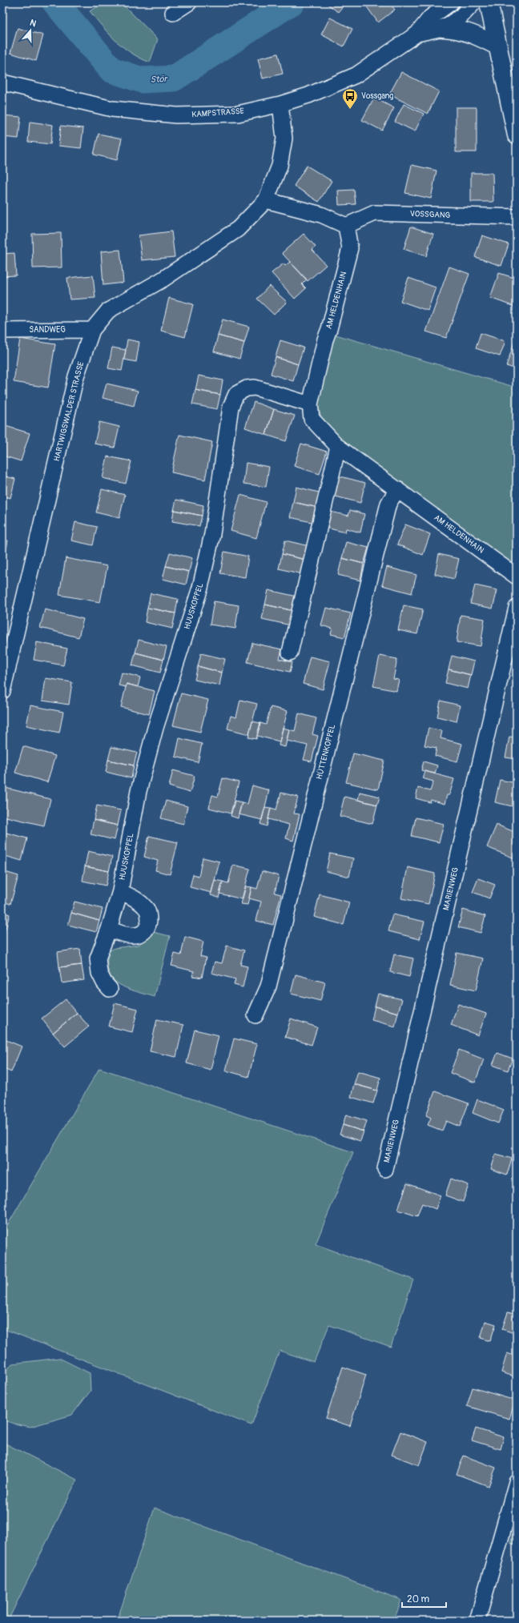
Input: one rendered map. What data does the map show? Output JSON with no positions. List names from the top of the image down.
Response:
{
  "streets": {
    "street": [
      "KAMPSTRASSE",
      "VOSSGANG",
      "AM HELDENHAIN",
      "SANDWEG",
      "HARTWIGSWALDER STRASSE",
      "HUUSKOPPEL",
      "HÜTTENKOPPEL",
      "MARIENWEG"
    ]
  },
  "crossings": [
    ["KAMPSTRASSE", "HARTWIGSWALDER STRASSE"],
    ["VOSSGANG", "AM HELDENHAIN"],
    ["AM HELDENHAIN", "HUUSKOPPEL"],
    ["AM HELDENHAIN", "HÜTTENKOPPEL"],
    ["SANDWEG", "HARTWIGSWALDER STRASSE"]
  ],
  "water": ["Stör"],
  "places": {
    "bus stop": ["Vossgang"]
  },
  "scale_bar": "20 m",
  "north": "top"
}
